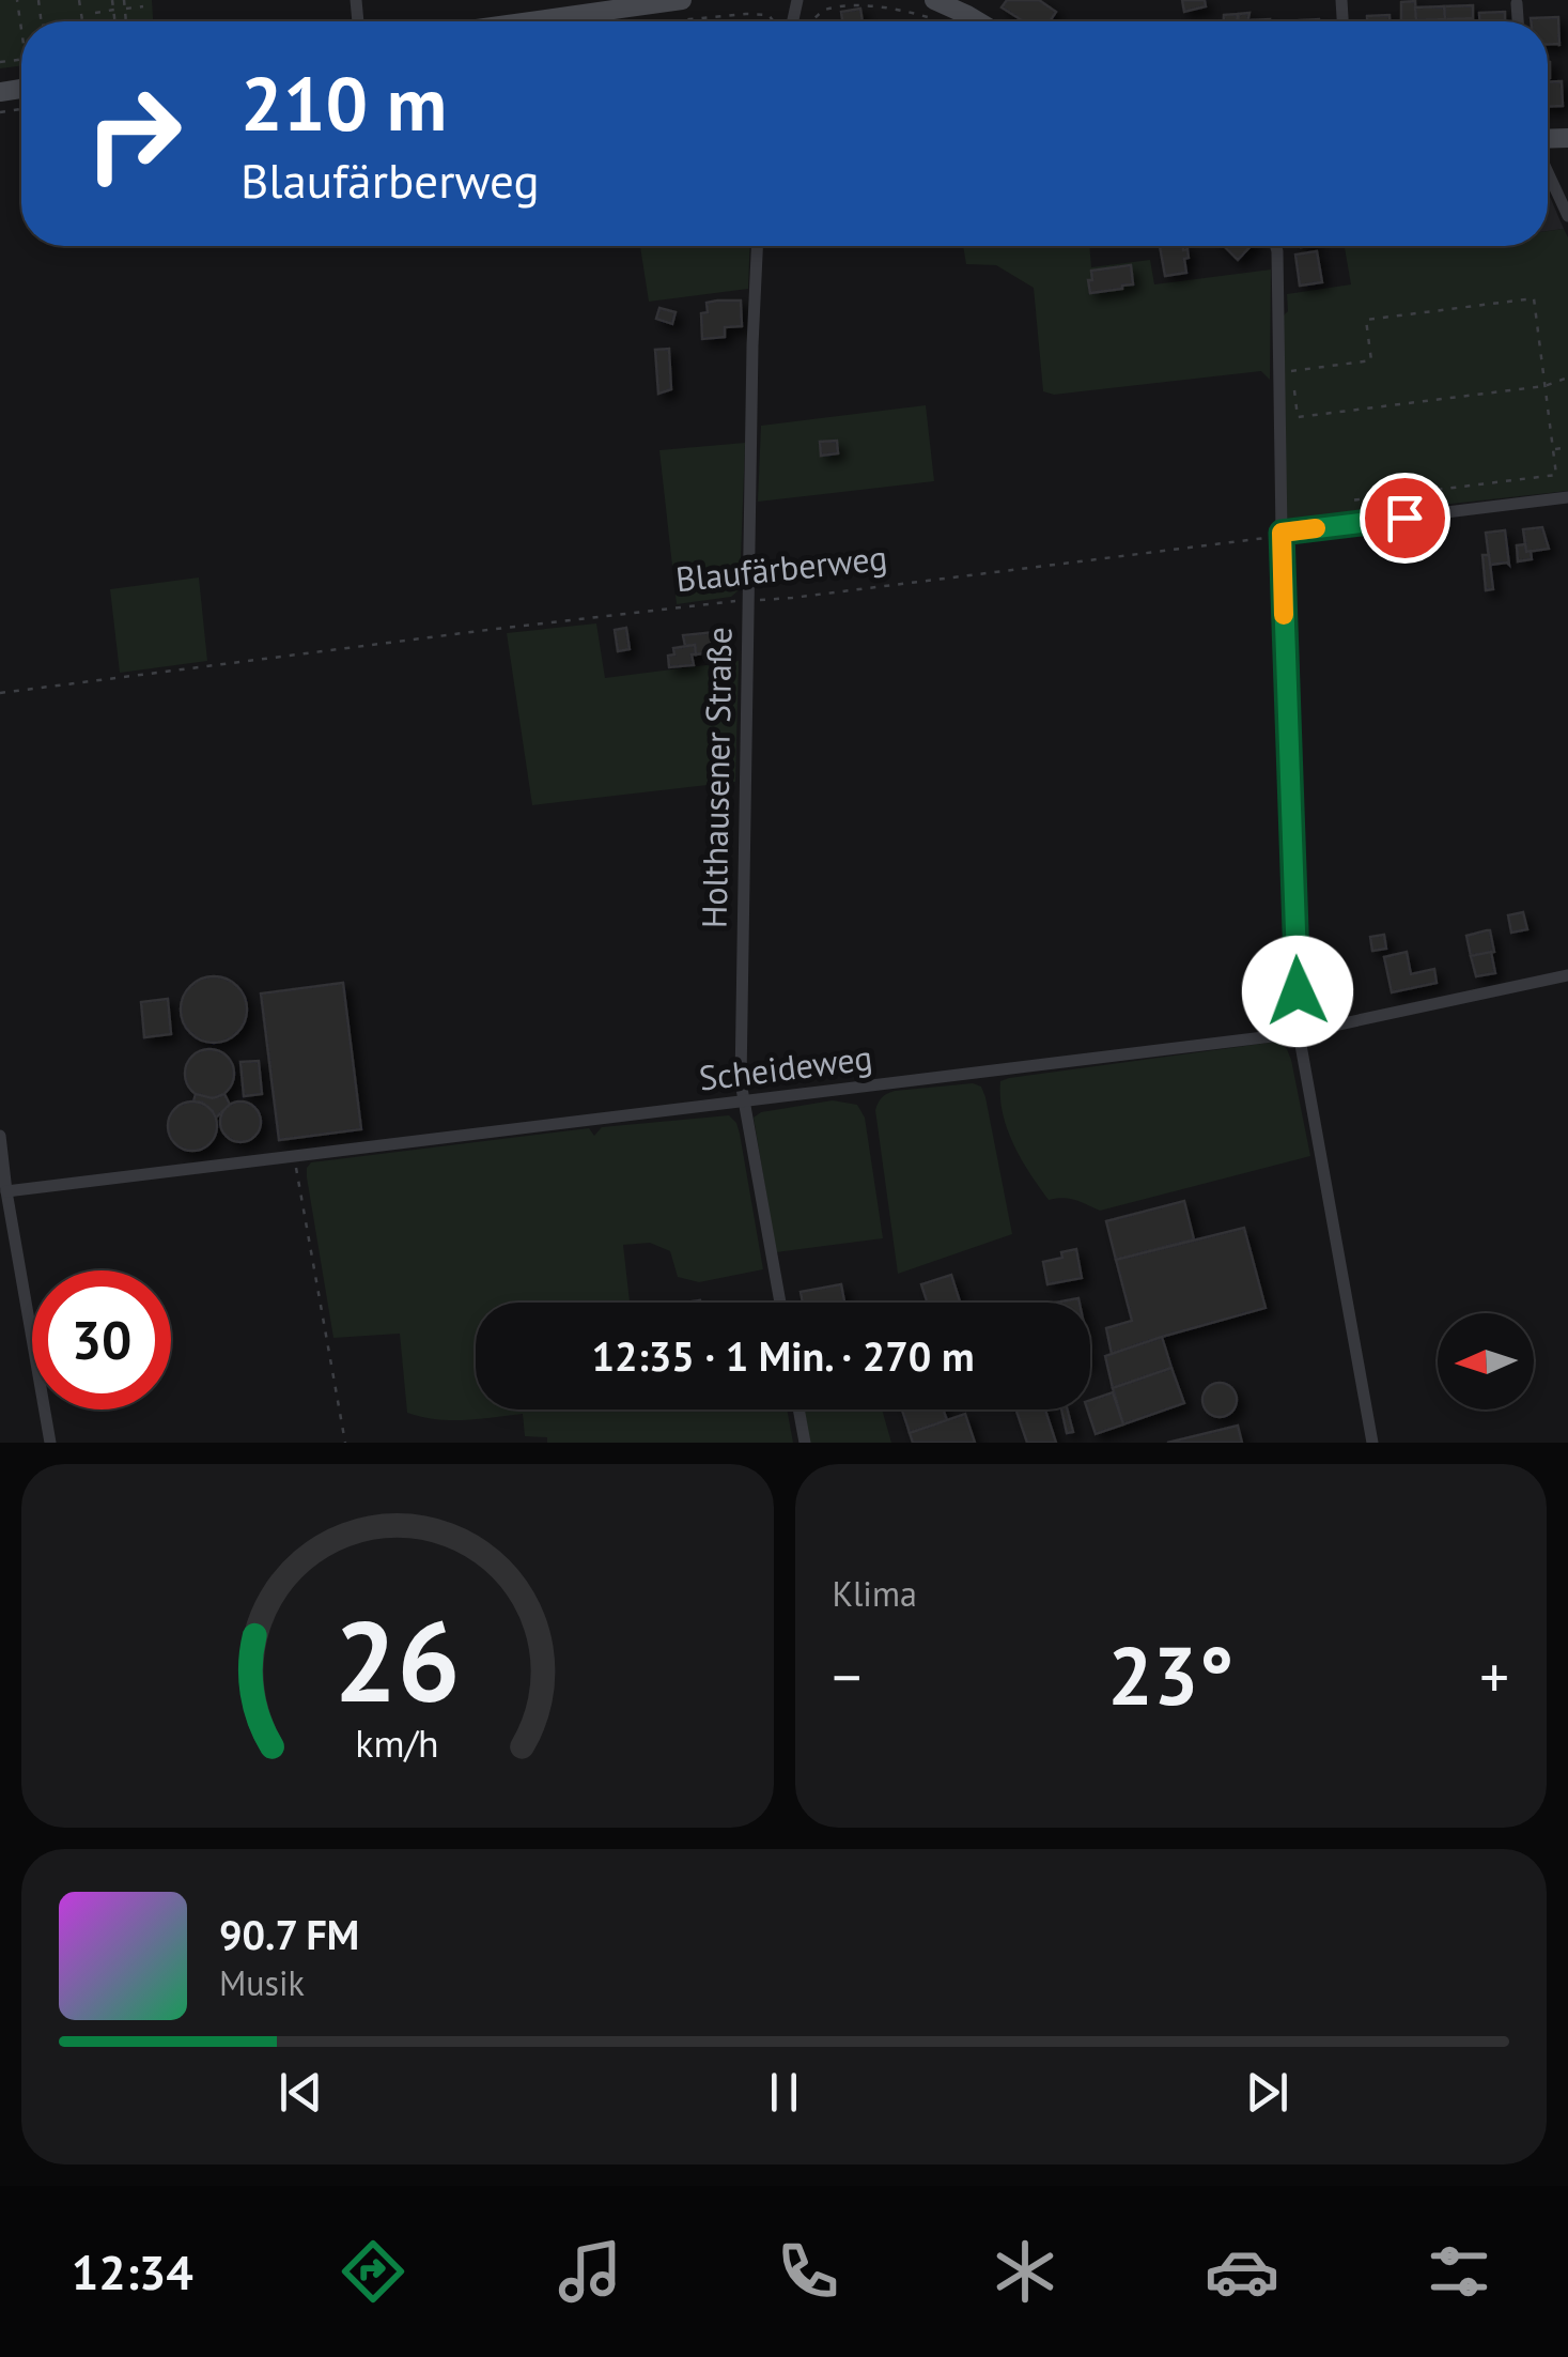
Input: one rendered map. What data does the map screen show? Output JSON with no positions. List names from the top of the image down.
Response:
{
  "streets": {
    "street": ["Holthausener Straße", "Scheideweg"],
    "path": ["Blaufärberweg"]
  },
  "crossings": [
    ["Blaufärberweg", "Holthausener Straße"],
    ["Holthausener Straße", "Scheideweg"]
  ],
  "north": "left",
  "page": {
    "turn": ["210 m", "Blaufärberweg"],
    "limit": "30",
    "trip": "12:35 · 1 Min. · 270 m",
    "tile": "Klima",
    "heat": ["−", "23°", "+"],
    "song": ["90.7 FM", "Musik"],
    "tabs": "12:34",
    "gauge": ["26", "km/h"]
  }
}
